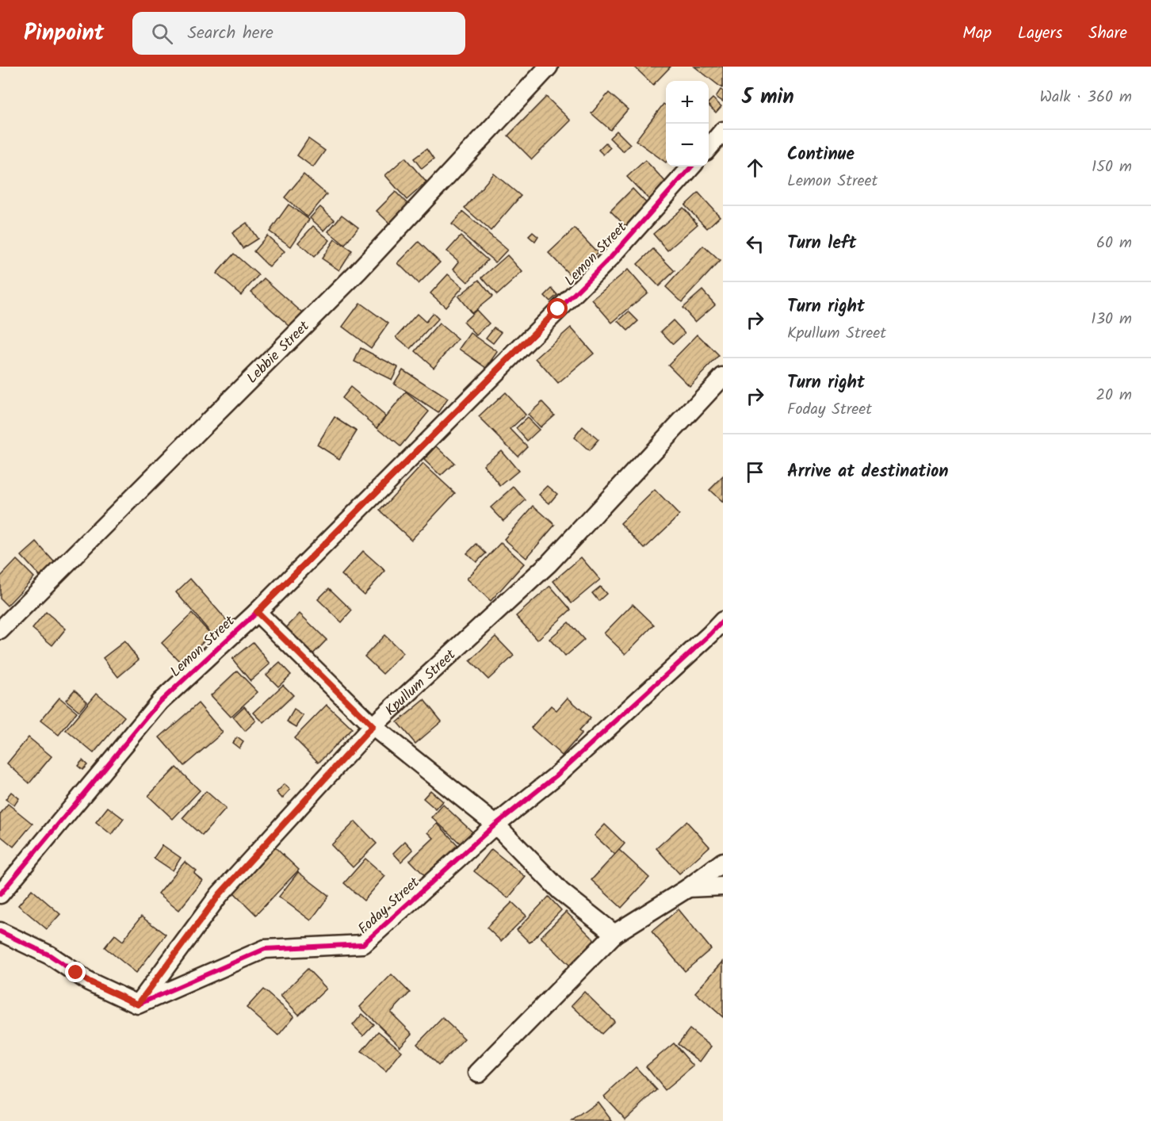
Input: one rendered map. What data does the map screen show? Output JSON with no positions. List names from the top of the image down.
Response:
{
  "streets": {
    "street": [
      "Lemon Street",
      "Lebbie Street",
      "Kpullum Street",
      "Foday Street"
    ]
  },
  "crossings": [
    ["Kpullum Street", "Foday Street"]
  ],
  "page": {
    "header": "Pinpoint",
    "search": "Search here",
    "nav": ["Map", "Layers", "Share"],
    "heading": ["5 min", "Walk · 360 m"],
    "map_buttons": ["+", "−"],
    "list": [
      ["Continue", "Lemon Street", "150 m"],
      ["Turn left", "60 m"],
      ["Turn right", "Kpullum Street", "130 m"],
      ["Turn right", "Foday Street", "20 m"],
      "Arrive at destination"
    ]
  }
}
